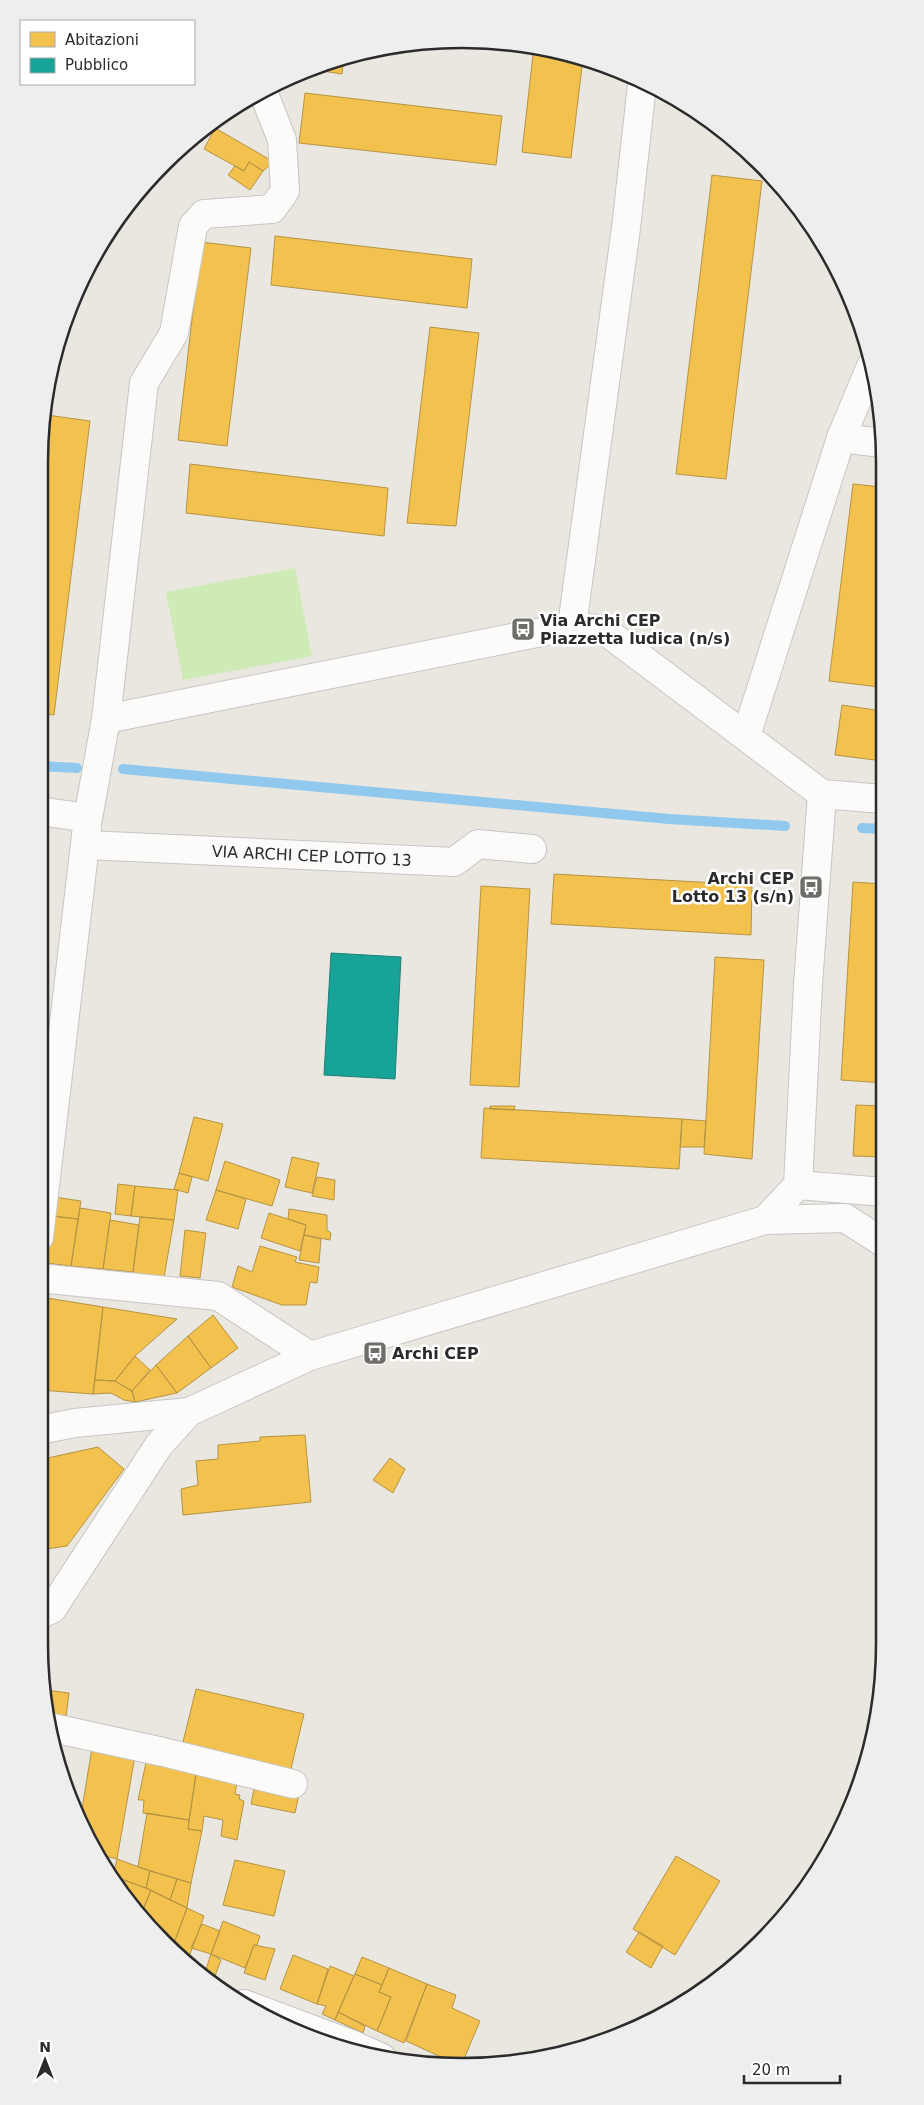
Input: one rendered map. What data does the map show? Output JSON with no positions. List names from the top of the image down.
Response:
{
  "streets": {
    "street": ["VIA ARCHI CEP LOTTO 13"]
  },
  "places": {
    "bus stop": ["Via Archi CEP Piazzetta ludica (n/s)", "Archi CEP Lotto 13 (s/n)", "Archi CEP"]
  },
  "legend": ["Abitazioni", "Pubblico"],
  "scale_bar": "20 m",
  "north": "top"
}
